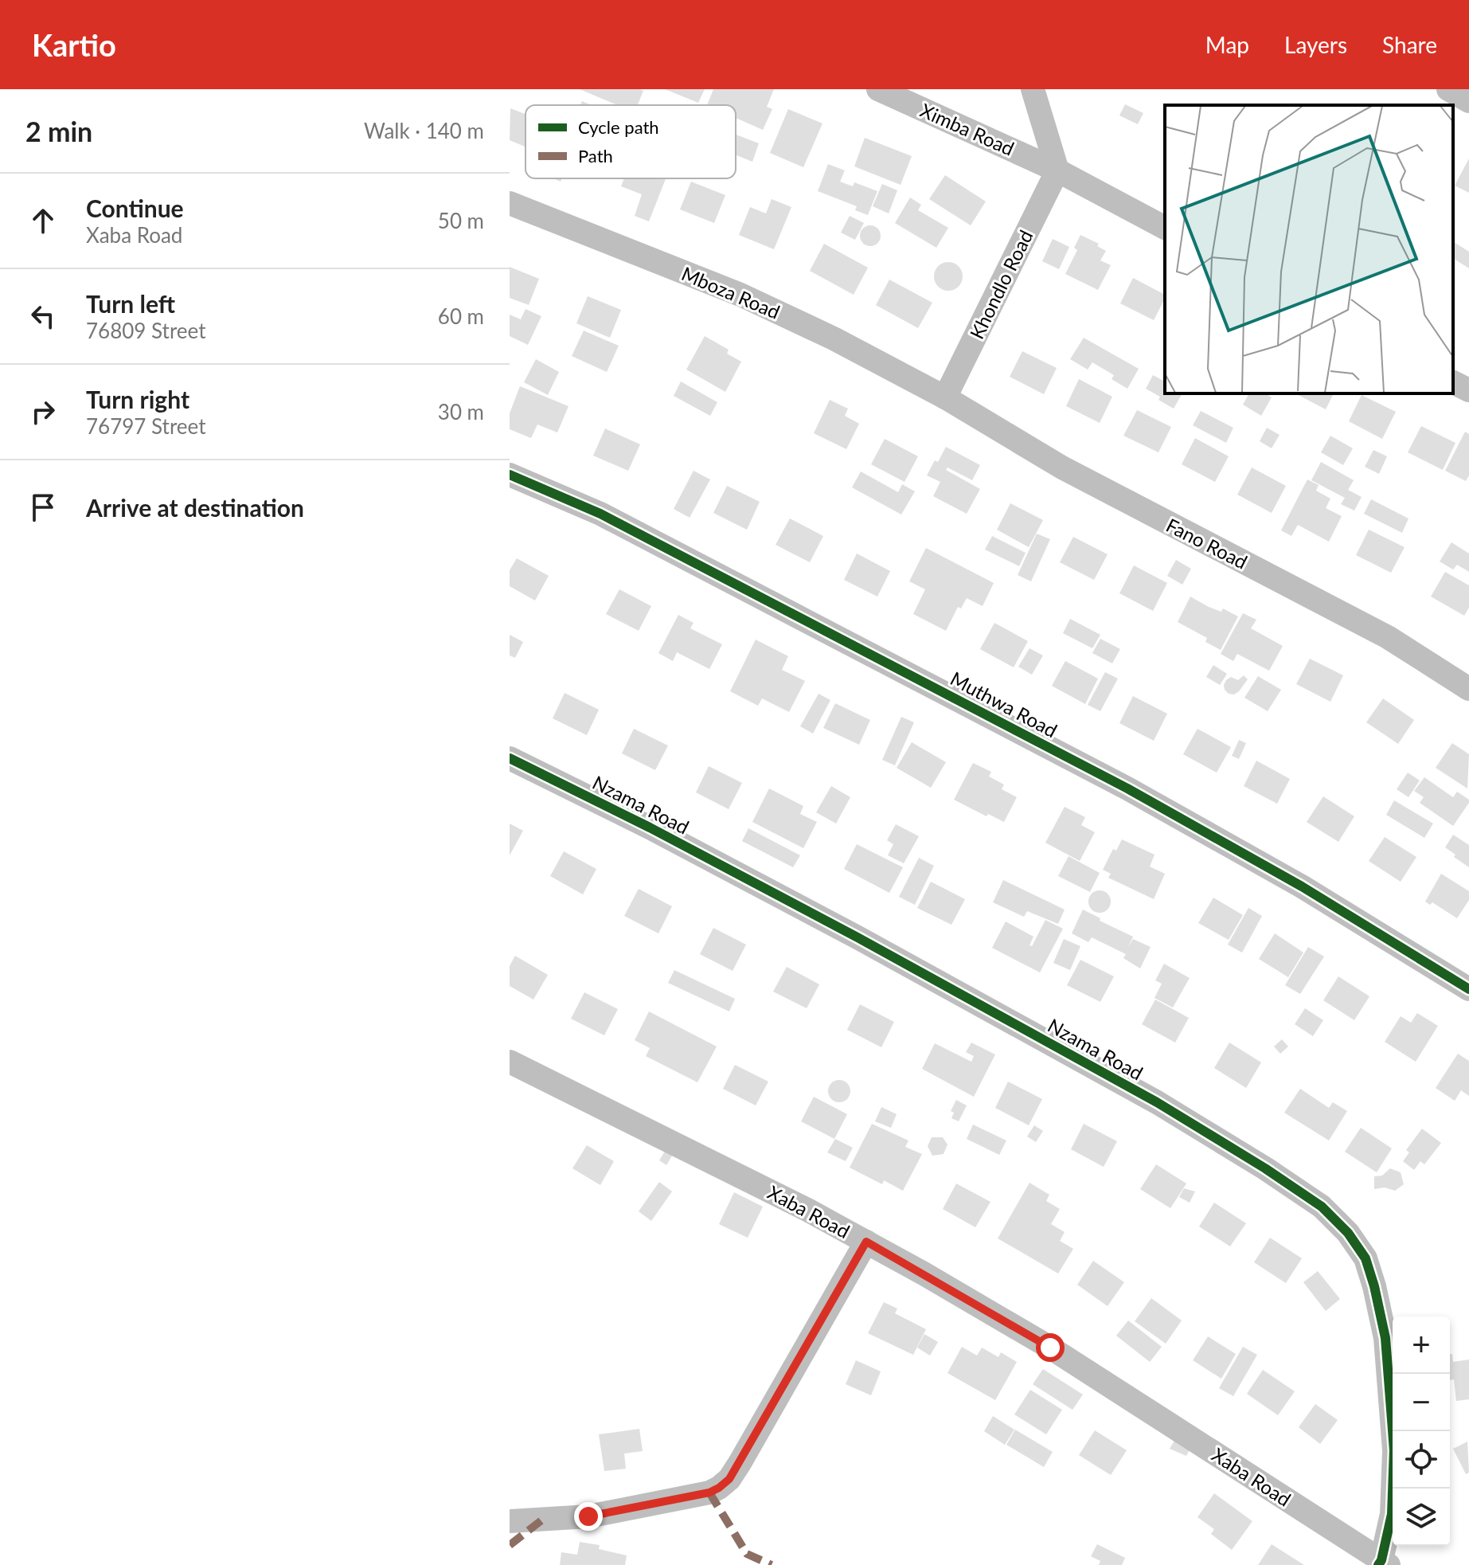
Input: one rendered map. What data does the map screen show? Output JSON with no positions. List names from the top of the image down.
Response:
{
  "streets": {
    "street": [
      "Ximba Road",
      "Khondlo Road",
      "Mboza Road",
      "Fano Road",
      "Muthwa Road",
      "Nzama Road",
      "Xaba Road"
    ]
  },
  "crossings": [
    ["Ximba Road", "Khondlo Road"],
    ["Khondlo Road", "Mboza Road"],
    ["Khondlo Road", "Fano Road"],
    ["Mboza Road", "Fano Road"],
    ["Nzama Road", "Xaba Road"]
  ],
  "legend": ["Cycle path", "Path"],
  "page": {
    "header": "Kartio",
    "nav": ["Map", "Layers", "Share"],
    "heading": ["2 min", "Walk · 140 m"],
    "list": [
      ["Continue", "Xaba Road", "50 m"],
      ["Turn left", "76809 Street", "60 m"],
      ["Turn right", "76797 Street", "30 m"],
      "Arrive at destination"
    ],
    "map_buttons": ["+", "−"]
  }
}
